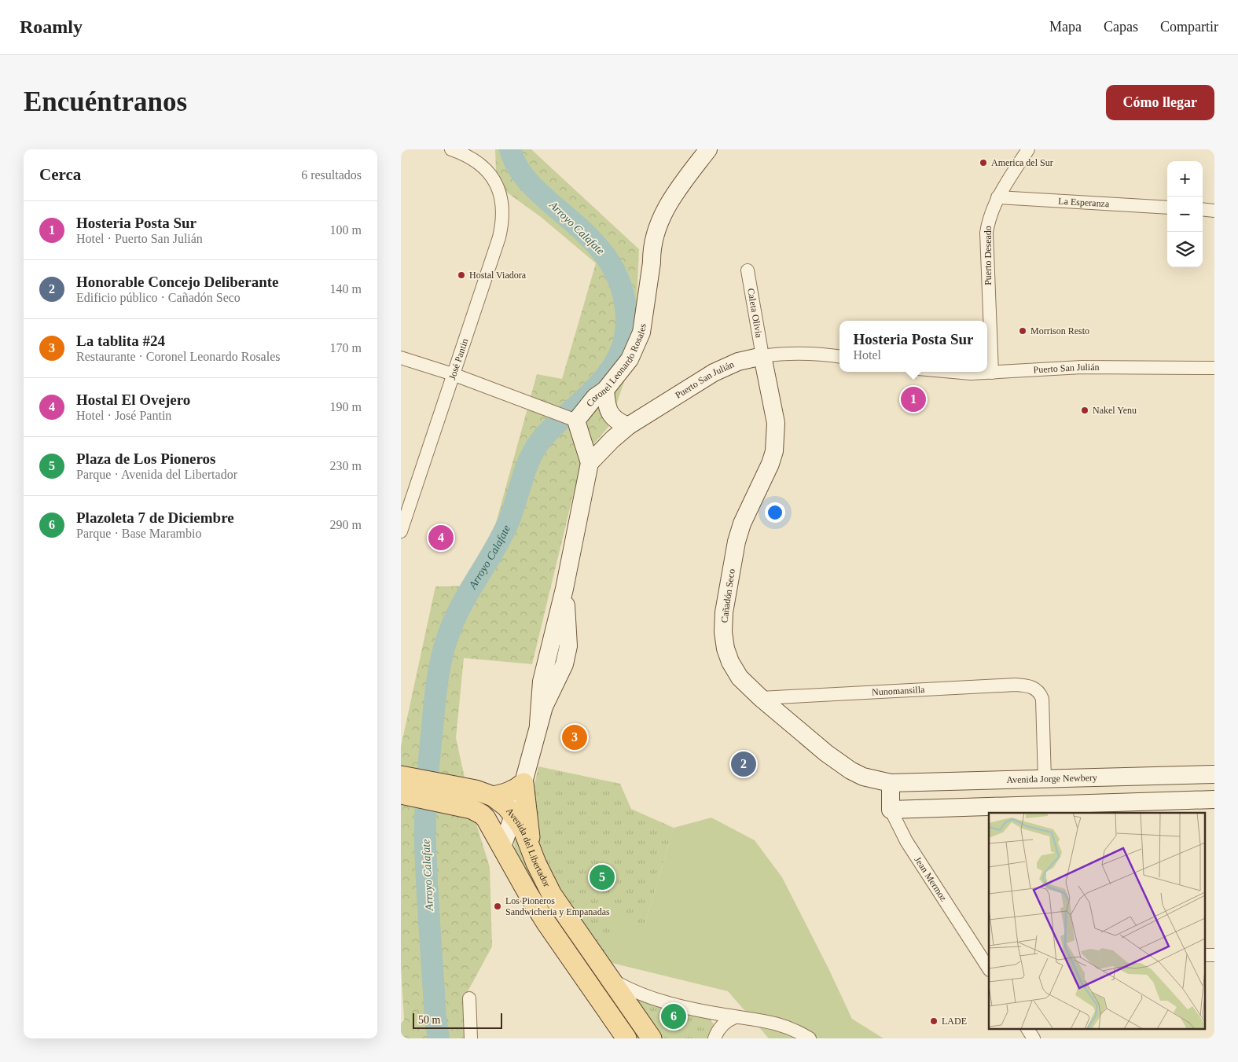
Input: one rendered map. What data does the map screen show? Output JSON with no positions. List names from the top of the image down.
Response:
{
  "streets": {
    "main road": ["Avenida del Libertador"],
    "street": [
      "La Esperanza",
      "Puerto Deseado",
      "Caleta Olivia",
      "José Pantin",
      "Coronel Leonardo Rosales",
      "Puerto San Julián",
      "Cañadón Seco",
      "Nunomansilla",
      "Avenida Jorge Newbery",
      "Jean Mermoz"
    ]
  },
  "crossings": [
    ["La Esperanza", "Puerto Deseado"],
    ["Puerto Deseado", "Puerto San Julián"],
    ["Caleta Olivia", "Puerto San Julián"],
    ["Caleta Olivia", "Cañadón Seco"],
    ["Puerto San Julián", "Cañadón Seco"],
    ["Cañadón Seco", "Nunomansilla"],
    ["Cañadón Seco", "Avenida Jorge Newbery"],
    ["Cañadón Seco", "Jean Mermoz"],
    ["Nunomansilla", "Avenida Jorge Newbery"],
    ["Avenida Jorge Newbery", "Jean Mermoz"]
  ],
  "water": ["Arroyo Calafate"],
  "places": [
    "America del Sur",
    "Hostal Viadora",
    "Morrison Resto",
    "Nakel Yenu",
    "Los Pioneros Sandwicheria y Empanadas",
    "LADE"
  ],
  "scale_bar": "50 m",
  "page": {
    "header": "Roamly",
    "nav": ["Mapa", "Capas", "Compartir"],
    "buttons": "Cómo llegar",
    "title": "Encuéntranos",
    "heading": ["Cerca", "6 resultados"],
    "map_buttons": ["+", "−"],
    "list": [
      {
        "mark": "1",
        "name": "Hosteria Posta Sur",
        "note": "Hotel · Puerto San Julián",
        "value": "100 m"
      },
      {
        "mark": "2",
        "name": "Honorable Concejo Deliberante",
        "note": "Edificio público · Cañadón Seco",
        "value": "140 m"
      },
      {
        "mark": "3",
        "name": "La tablita #24",
        "note": "Restaurante · Coronel Leonardo Rosales",
        "value": "170 m"
      },
      {
        "mark": "4",
        "name": "Hostal El Ovejero",
        "note": "Hotel · José Pantin",
        "value": "190 m"
      },
      {
        "mark": "5",
        "name": "Plaza de Los Pioneros",
        "note": "Parque · Avenida del Libertador",
        "value": "230 m"
      },
      {
        "mark": "6",
        "name": "Plazoleta 7 de Diciembre",
        "note": "Parque · Base Marambio",
        "value": "290 m"
      }
    ],
    "popup": ["Hosteria Posta Sur", "Hotel"],
    "pins": [
      "1",
      "4",
      "3",
      "2",
      "5",
      "6"
    ],
    "scale": "50 m"
  }
}
